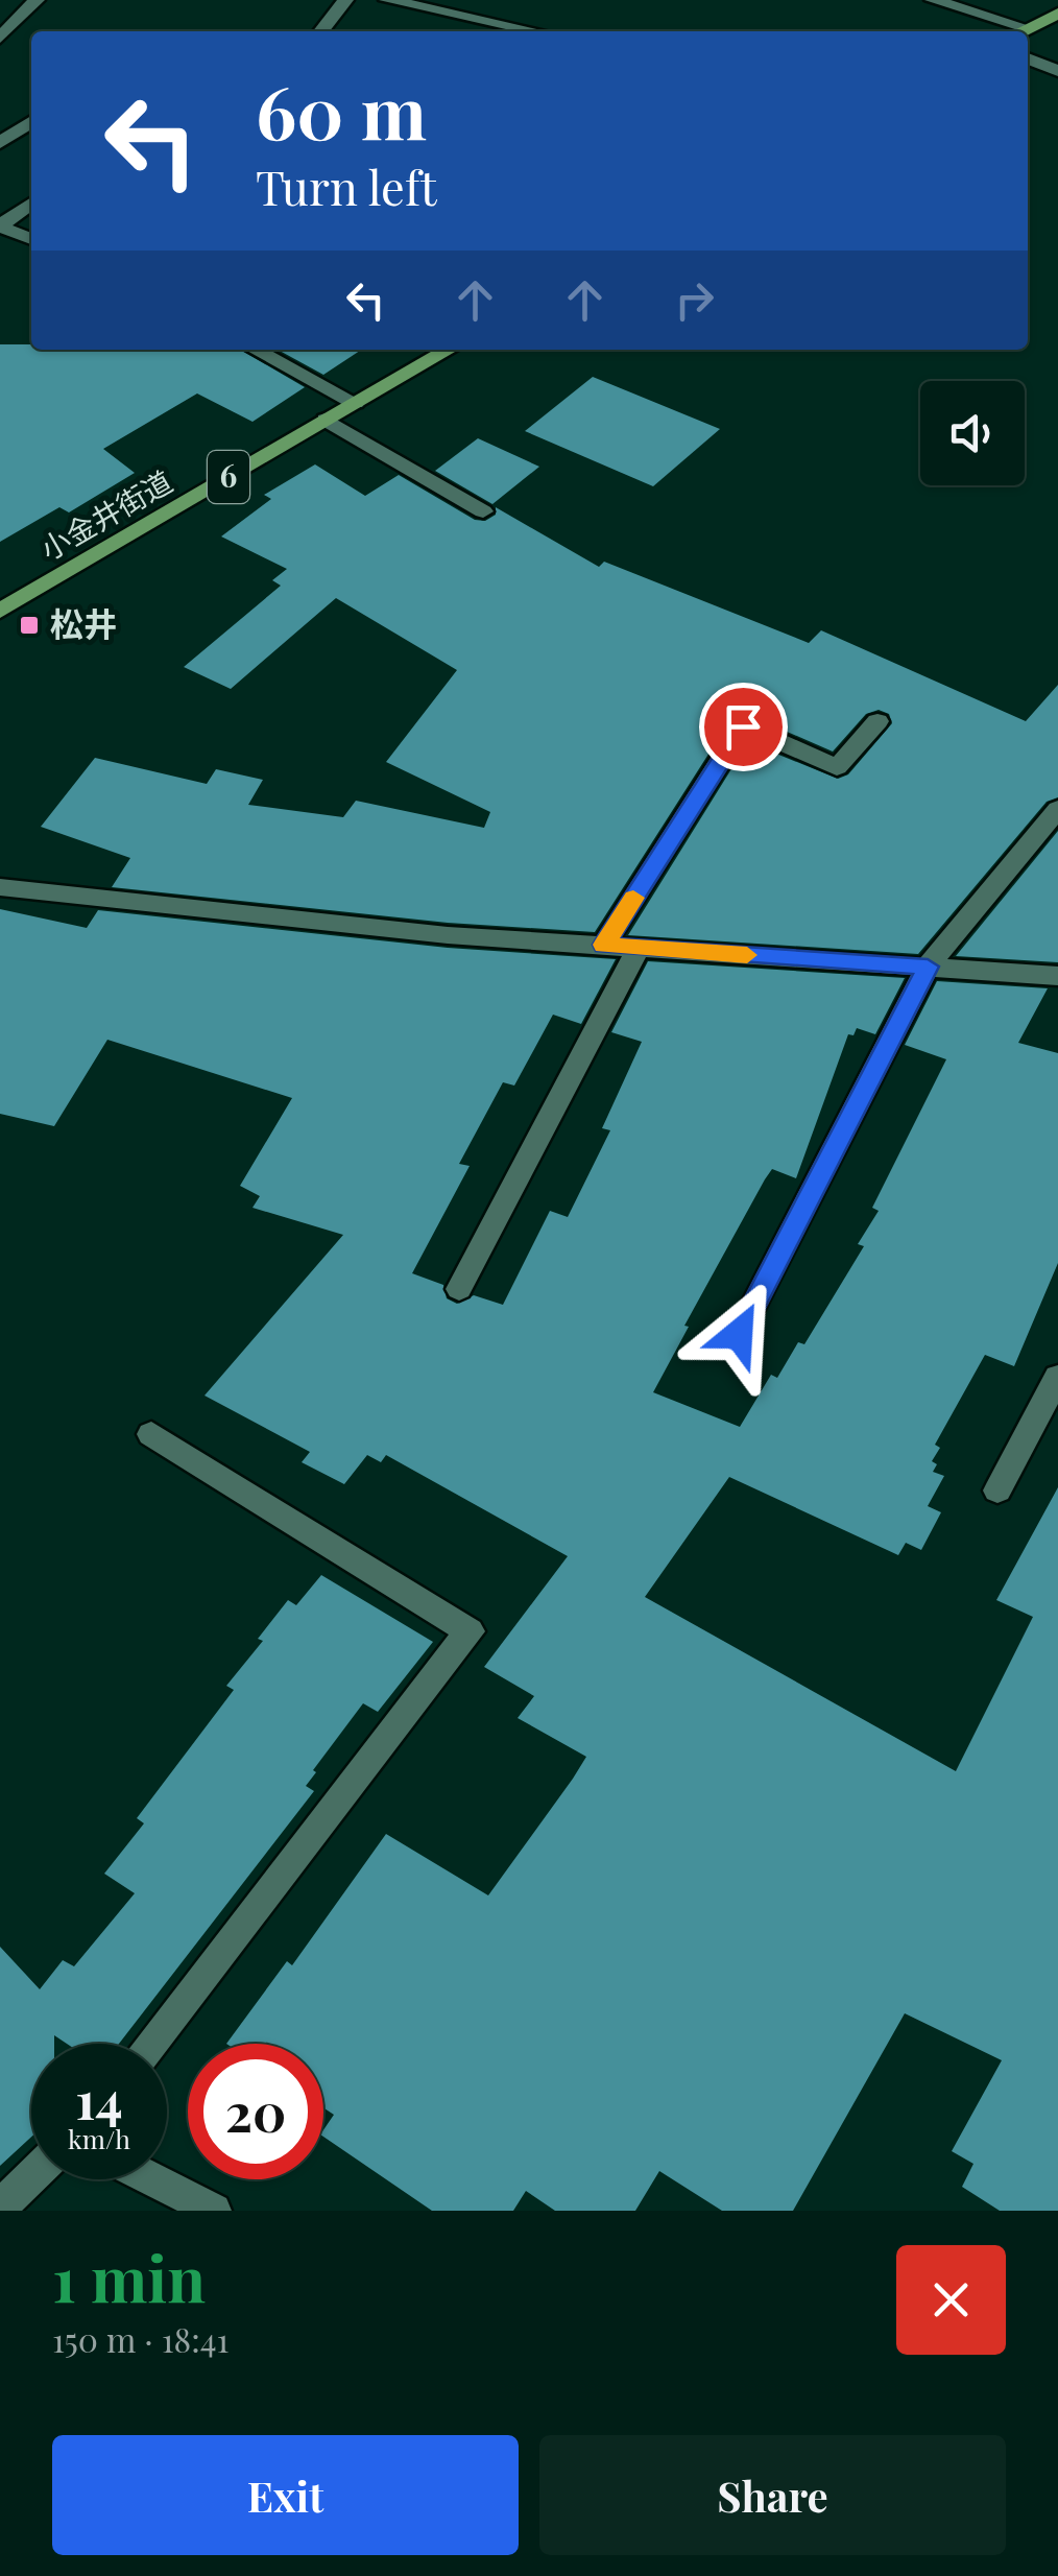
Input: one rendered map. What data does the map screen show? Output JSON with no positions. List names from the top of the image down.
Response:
{
  "streets": {
    "main road": ["6", "小金井街道"]
  },
  "places": {
    "transit": ["松井"]
  },
  "page": {
    "turn": ["60 m", "Turn left"],
    "speed": "14 km/h",
    "limit": "20",
    "heading": ["1 min", "150 m · 18:41"],
    "buttons": ["Exit", "Share"]
  }
}
